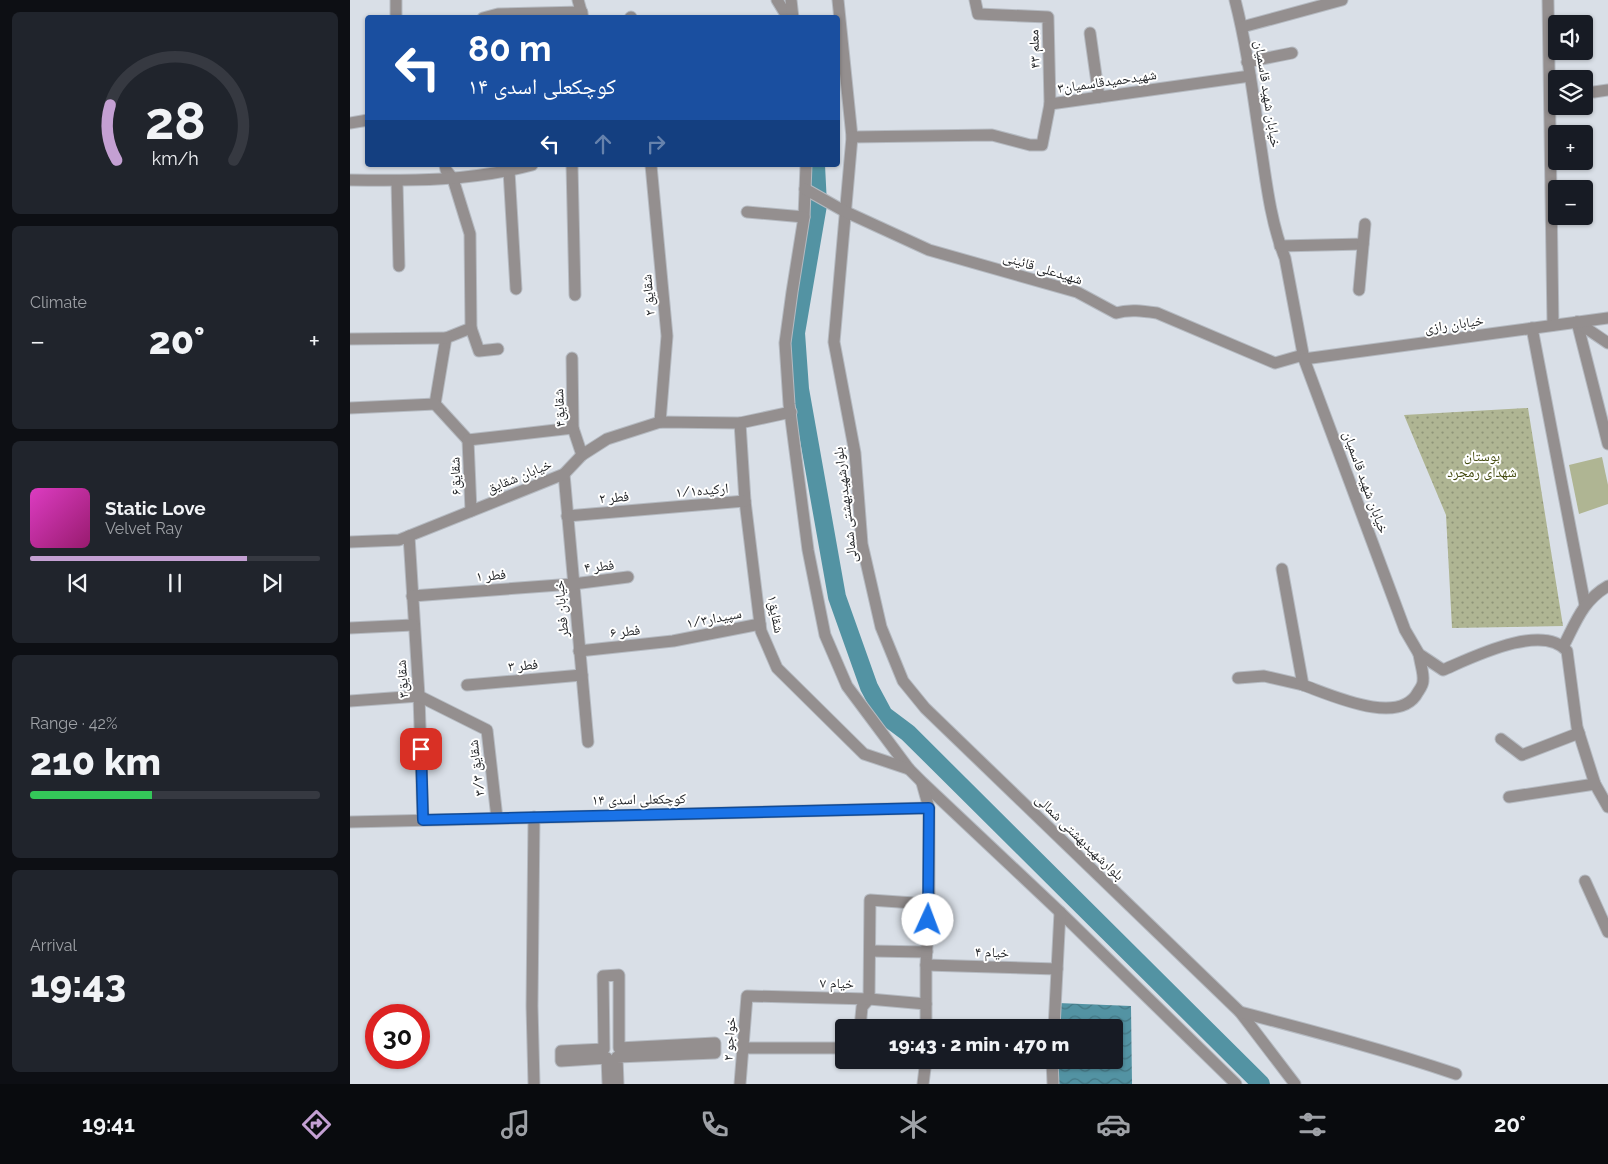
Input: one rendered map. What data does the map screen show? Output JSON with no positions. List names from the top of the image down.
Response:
{
  "streets": {
    "street": [
      "معلم ۴۳",
      "شهیدحمیدقاسمیان۳",
      "خیابان شهید قاسمیان",
      "شهیدعلی قائینی",
      "شقایق ۲",
      "خیابان رازی",
      "شقایق۴",
      "شقایق۶",
      "خیابان شقایق",
      "ارکیده۱/۱",
      "فطر ۲",
      "بلوارشهیدبهشتی شمالی",
      "فطر ۴",
      "فطر ۱",
      "خیابان فطر",
      "شقایق۱",
      "سپیدار۱/۳",
      "فطر ۶",
      "فطر ۳",
      "شقایق۳",
      "شقایق ۳/۳",
      "کوچکعلی اسدی ۱۴",
      "خیام ۴",
      "خیام ۷",
      "خواجو ۲"
    ]
  },
  "crossings": [
    ["معلم ۴۳", "شهیدحمیدقاسمیان۳"],
    ["شهیدحمیدقاسمیان۳", "خیابان شهید قاسمیان"],
    ["شهیدحمیدقاسمیان۳", "بلوارشهیدبهشتی شمالی"],
    ["خیابان شهید قاسمیان", "شهیدعلی قائینی"],
    ["خیابان شهید قاسمیان", "خیابان رازی"],
    ["شهیدعلی قائینی", "خیابان رازی"],
    ["شهیدعلی قائینی", "بلوارشهیدبهشتی شمالی"],
    ["شقایق ۲", "خیابان شقایق"],
    ["شقایق۴", "خیابان شقایق"],
    ["شقایق۶", "خیابان شقایق"],
    ["خیابان شقایق", "خیابان فطر"],
    ["خیابان شقایق", "شقایق۱"],
    ["خیابان شقایق", "شقایق۳"],
    ["ارکیده۱/۱", "فطر ۲"],
    ["ارکیده۱/۱", "شقایق۱"],
    ["فطر ۲", "خیابان فطر"],
    ["فطر ۴", "فطر ۱"],
    ["فطر ۴", "خیابان فطر"],
    ["فطر ۱", "خیابان فطر"],
    ["فطر ۱", "شقایق۳"],
    ["خیابان فطر", "فطر ۶"],
    ["خیابان فطر", "فطر ۳"],
    ["شقایق۱", "سپیدار۱/۳"],
    ["سپیدار۱/۳", "فطر ۶"],
    ["شقایق۳", "شقایق ۳/۳"],
    ["شقایق۳", "کوچکعلی اسدی ۱۴"],
    ["شقایق ۳/۳", "کوچکعلی اسدی ۱۴"],
    ["خیام ۷", "خواجو ۲"]
  ],
  "parks": ["بوستان شهدای رمجرد"],
  "page": {
    "map_buttons": ["+", "−"],
    "turn": ["80 m", "کوچکعلی اسدی ۱۴"],
    "tile": [
      "Climate",
      ["Range · 42%", "210 km"],
      ["Arrival", "19:43"]
    ],
    "heat": ["−", "20°", "+"],
    "song": ["Static Love", "Velvet Ray"],
    "limit": "30",
    "trip": "19:43 · 2 min · 470 m",
    "tabs": ["19:41", "20°"],
    "gauge": ["28", "km/h"]
  }
}
